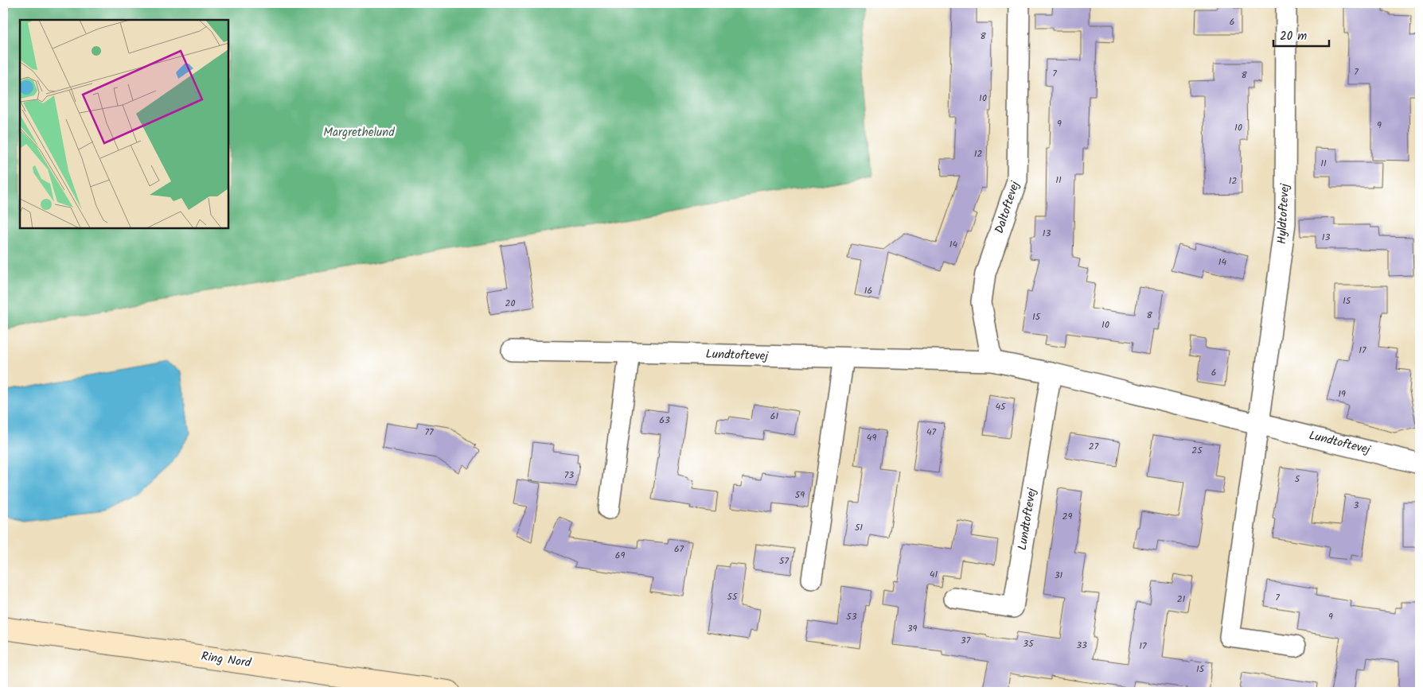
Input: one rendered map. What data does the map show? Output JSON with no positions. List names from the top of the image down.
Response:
{
  "streets": {
    "main road": ["Ring Nord"],
    "street": ["Daltoftevej", "Hyldtoftevej", "Lundtoftevej"]
  },
  "crossings": [
    ["Daltoftevej", "Lundtoftevej"],
    ["Hyldtoftevej", "Lundtoftevej"]
  ],
  "parks": ["Margrethelund"],
  "house_numbers": [
    "6",
    "8",
    "7",
    "7",
    "8",
    "10",
    "9",
    "9",
    "10",
    "12",
    "11",
    "11",
    "12",
    "13",
    "13",
    "14",
    "14",
    "16",
    "15",
    "20",
    "8",
    "15",
    "10",
    "17",
    "6",
    "19",
    "45",
    "61",
    "63",
    "77",
    "47",
    "49",
    "27",
    "25",
    "73",
    "5",
    "59",
    "3",
    "29",
    "51",
    "67",
    "69",
    "57",
    "41",
    "31",
    "55",
    "7",
    "21",
    "53",
    "9",
    "39",
    "37",
    "35",
    "33",
    "17",
    "15"
  ],
  "scale_bar": "20 m"
}
